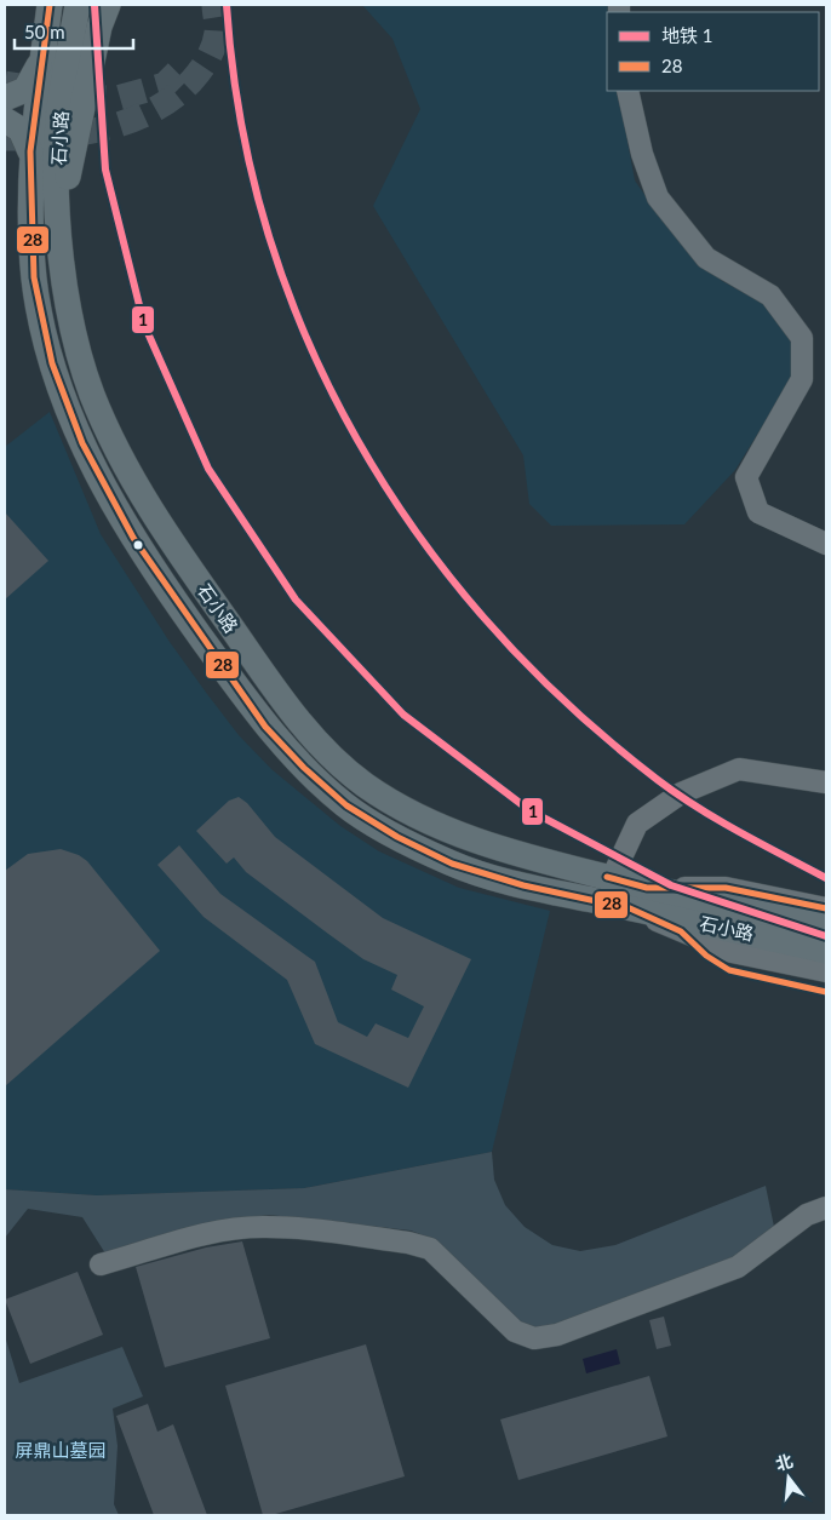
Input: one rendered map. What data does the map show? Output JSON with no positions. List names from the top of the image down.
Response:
{
  "streets": {
    "main road": ["石小路"]
  },
  "parks": ["屏鼎山墓园"],
  "lines": ["metro line 1", "transit line 28"],
  "legend": ["地铁 1", "28"],
  "scale_bar": "50 m",
  "north": "top"
}
